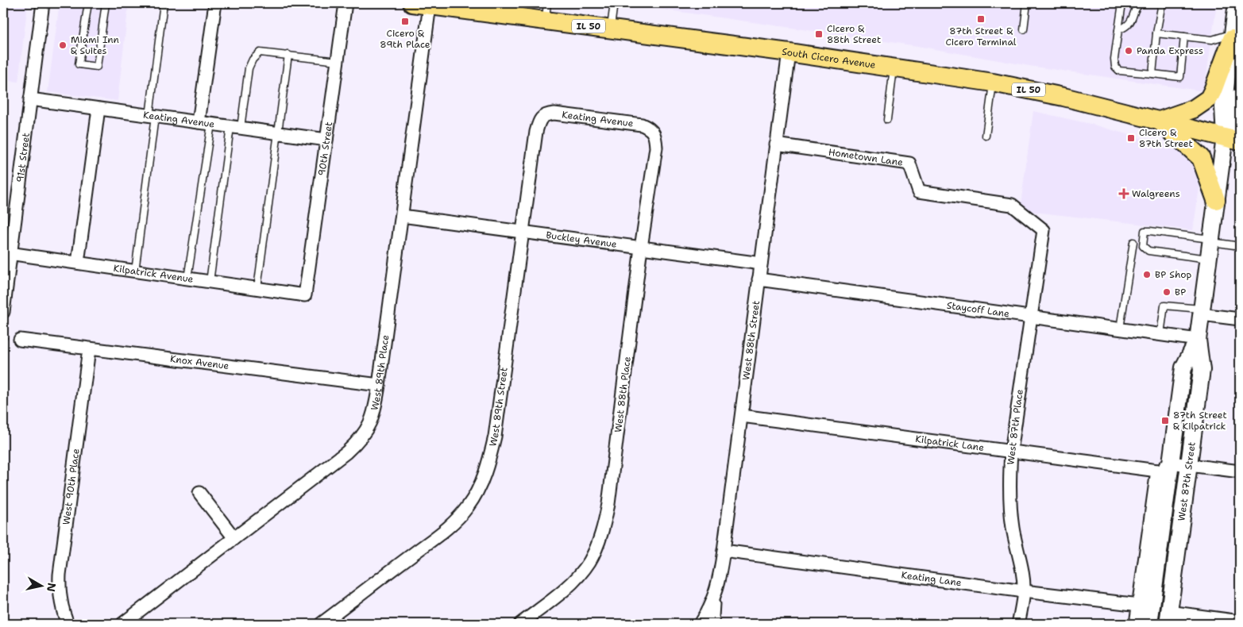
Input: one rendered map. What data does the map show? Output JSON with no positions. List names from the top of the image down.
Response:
{
  "streets": {
    "main road": ["IL 50", "South Cicero Avenue", "West 87th Street"],
    "street": [
      "Keating Avenue",
      "90th Street",
      "91st Street",
      "Hometown Lane",
      "Buckley Avenue",
      "Kilpatrick Avenue",
      "Staycoff Lane",
      "West 88th Street",
      "Knox Avenue",
      "West 89th Place",
      "West 88th Place",
      "West 89th Street",
      "West 87th Place",
      "Kilpatrick Lane",
      "West 90th Place",
      "Keating Lane"
    ]
  },
  "crossings": [
    ["South Cicero Avenue", "West 88th Street"],
    ["South Cicero Avenue", "West 89th Place"],
    ["South Cicero Avenue", "West 87th Street"],
    ["Keating Avenue", "90th Street"],
    ["Keating Avenue", "91st Street"],
    ["Keating Avenue", "West 88th Place"],
    ["Keating Avenue", "West 89th Street"],
    ["90th Street", "Kilpatrick Avenue"],
    ["91st Street", "Kilpatrick Avenue"],
    ["Hometown Lane", "West 88th Street"],
    ["Hometown Lane", "West 87th Place"],
    ["Buckley Avenue", "West 88th Street"],
    ["Buckley Avenue", "West 89th Place"],
    ["Buckley Avenue", "West 88th Place"],
    ["Buckley Avenue", "West 89th Street"],
    ["Staycoff Lane", "West 88th Street"],
    ["Staycoff Lane", "West 87th Place"],
    ["Staycoff Lane", "West 87th Street"],
    ["West 88th Street", "Kilpatrick Lane"],
    ["West 88th Street", "Keating Lane"],
    ["Knox Avenue", "West 89th Place"],
    ["Knox Avenue", "West 90th Place"],
    ["West 87th Place", "Kilpatrick Lane"],
    ["West 87th Place", "Keating Lane"],
    ["Kilpatrick Lane", "West 87th Street"]
  ],
  "places": {
    "transit": [
      "87th Street & Cicero Terminal",
      "Cicero & 89th Place",
      "Cicero & 88th Street",
      "Cicero & 87th Street",
      "87th Street & Kilpatrick"
    ],
    "other": [
      "Miami Inn & Suites",
      "Panda Express",
      "BP Shop",
      "BP"
    ],
    "health": ["Walgreens"]
  },
  "north": "right"
}
